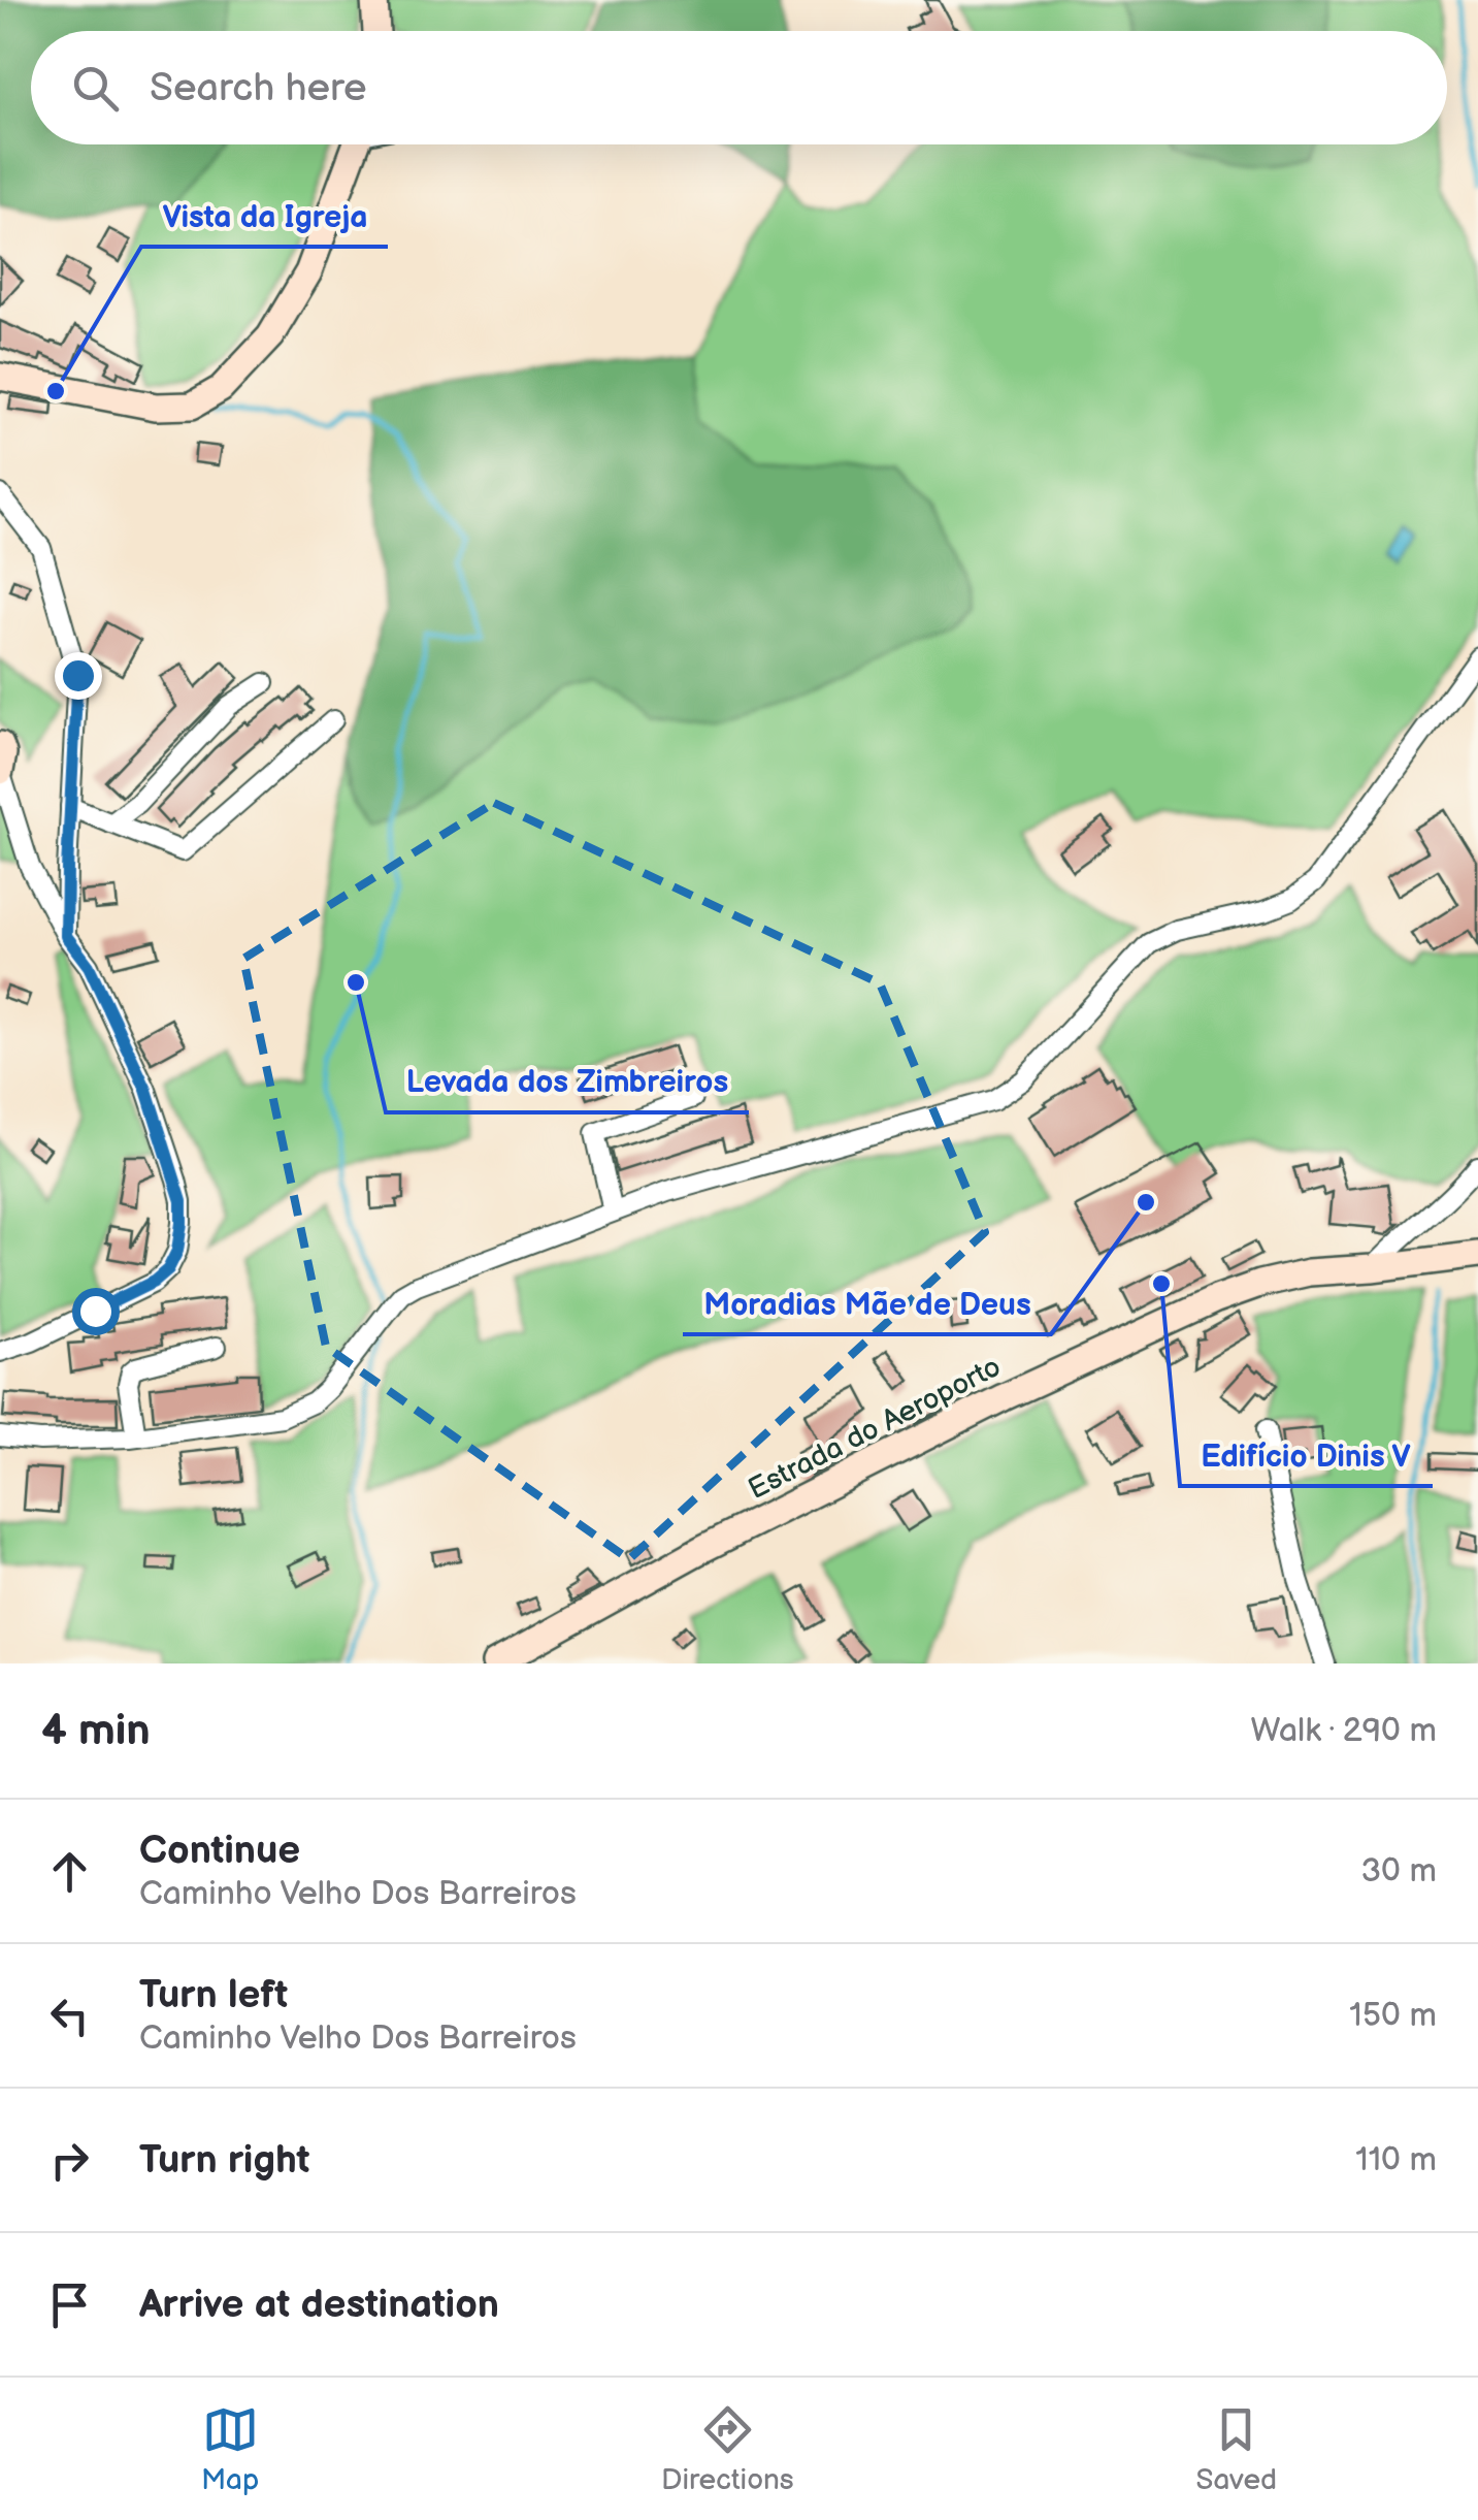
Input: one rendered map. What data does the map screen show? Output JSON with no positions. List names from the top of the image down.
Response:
{
  "streets": {
    "main road": ["Estrada do Aeroporto"]
  },
  "places": [
    "Vista da Igreja",
    "Levada dos Zimbreiros",
    "Moradias Mãe de Deus",
    "Edifício Dinis V"
  ],
  "page": {
    "search": "Search here",
    "heading": ["4 min", "Walk · 290 m"],
    "list": [
      ["Continue", "Caminho Velho Dos Barreiros", "30 m"],
      ["Turn left", "Caminho Velho Dos Barreiros", "150 m"],
      ["Turn right", "110 m"],
      "Arrive at destination"
    ],
    "nav": ["Map", "Directions", "Saved"]
  }
}
